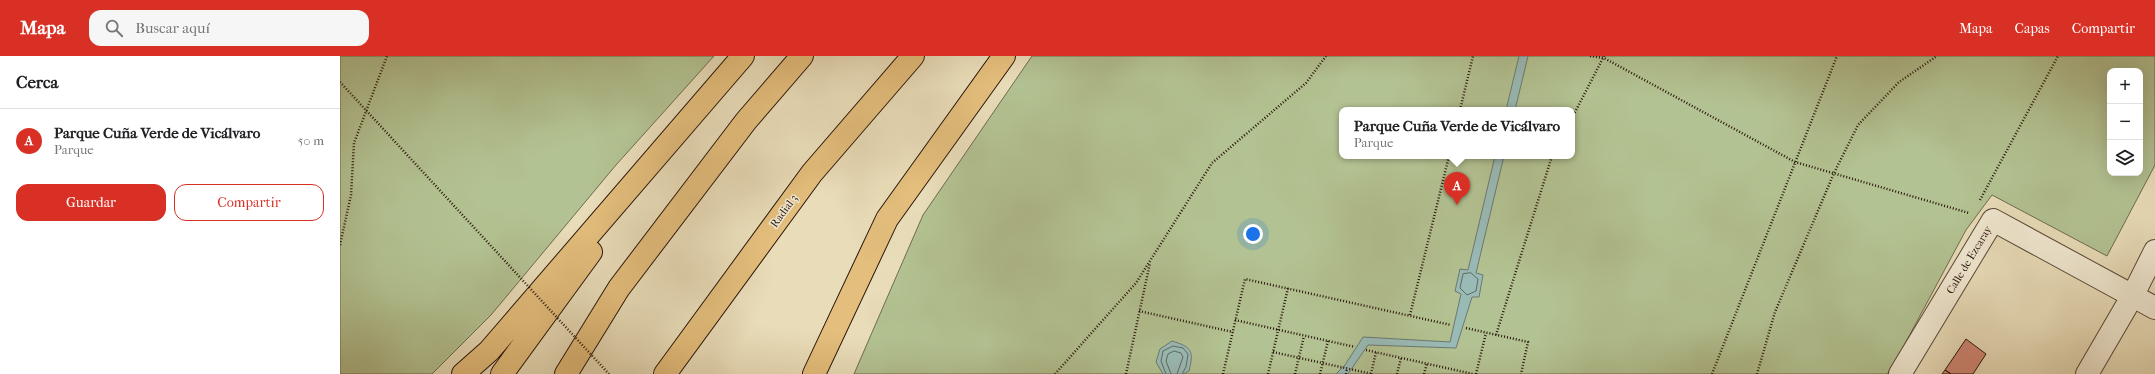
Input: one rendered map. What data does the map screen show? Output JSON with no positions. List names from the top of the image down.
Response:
{
  "streets": {
    "highway": ["Radial 3"],
    "street": ["Calle de Ezcaray"]
  },
  "page": {
    "header": "Mapa",
    "search": "Buscar aquí",
    "nav": ["Mapa", "Capas", "Compartir"],
    "heading": "Cerca",
    "map_buttons": ["+", "−"],
    "popup": ["Parque Cuña Verde de Vicálvaro", "Parque"],
    "list": [
      {
        "mark": "A",
        "name": "Parque Cuña Verde de Vicálvaro",
        "note": "Parque",
        "value": "50 m"
      }
    ],
    "buttons": ["Guardar", "Compartir"],
    "pins": "A"
  }
}
